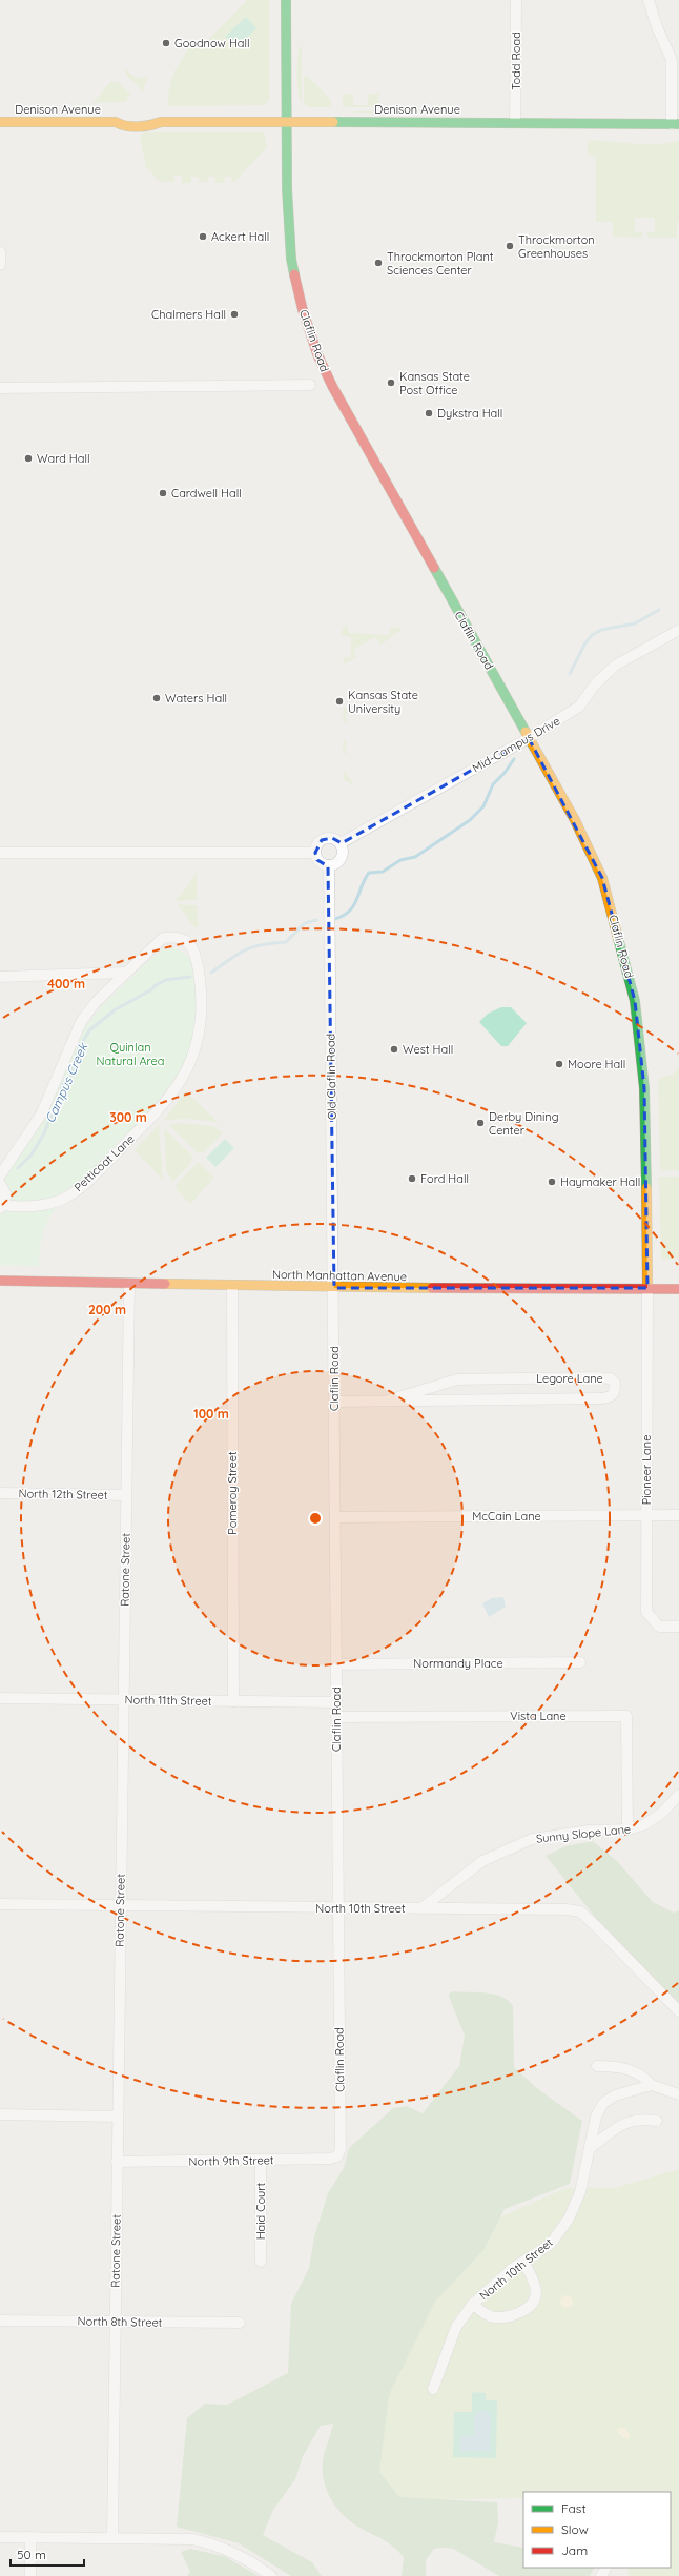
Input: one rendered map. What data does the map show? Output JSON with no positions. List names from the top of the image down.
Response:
{
  "streets": {
    "street": [
      "Todd Road",
      "Denison Avenue",
      "Claflin Road",
      "Mid-Campus Drive",
      "Old Claflin Road",
      "Petticoat Lane",
      "North Manhattan Avenue",
      "Legore Lane",
      "Pioneer Lane",
      "Pomeroy Street",
      "North 12th Street",
      "McCain Lane",
      "Ratone Street",
      "Normandy Place",
      "North 11th Street",
      "Vista Lane",
      "Sunny Slope Lane",
      "North 10th Street",
      "North 9th Street",
      "Haid Court",
      "North 8th Street"
    ]
  },
  "crossings": [
    ["Todd Road", "Denison Avenue"],
    ["Denison Avenue", "Claflin Road"],
    ["Claflin Road", "Mid-Campus Drive"],
    ["Claflin Road", "Old Claflin Road"],
    ["Claflin Road", "North Manhattan Avenue"],
    ["Claflin Road", "Legore Lane"],
    ["Claflin Road", "Pioneer Lane"],
    ["Claflin Road", "McCain Lane"],
    ["Claflin Road", "Normandy Place"],
    ["Claflin Road", "North 11th Street"],
    ["Claflin Road", "Vista Lane"],
    ["Claflin Road", "North 10th Street"],
    ["Claflin Road", "North 9th Street"],
    ["Mid-Campus Drive", "Old Claflin Road"],
    ["Old Claflin Road", "North Manhattan Avenue"],
    ["North Manhattan Avenue", "Pioneer Lane"],
    ["North Manhattan Avenue", "Pomeroy Street"],
    ["North Manhattan Avenue", "Ratone Street"],
    ["Pioneer Lane", "McCain Lane"],
    ["Pomeroy Street", "North 11th Street"],
    ["North 12th Street", "Ratone Street"],
    ["Ratone Street", "North 11th Street"],
    ["Ratone Street", "North 10th Street"],
    ["Ratone Street", "North 9th Street"],
    ["Ratone Street", "North 8th Street"],
    ["Vista Lane", "Sunny Slope Lane"],
    ["Sunny Slope Lane", "North 10th Street"],
    ["North 9th Street", "Haid Court"]
  ],
  "water": ["Campus Creek"],
  "parks": ["Quinlan Natural Area"],
  "places": [
    "Goodnow Hall",
    "Ackert Hall",
    "Throckmorton Greenhouses",
    "Throckmorton Plant Sciences Center",
    "Chalmers Hall",
    "Kansas State Post Office",
    "Dykstra Hall",
    "Ward Hall",
    "Cardwell Hall",
    "Waters Hall",
    "Kansas State University",
    "West Hall",
    "Moore Hall",
    "Derby Dining Center",
    "Ford Hall",
    "Haymaker Hall"
  ],
  "legend": ["Fast", "Slow", "Jam"],
  "scale_bar": "50 m",
  "rings": [
    "400 m",
    "300 m",
    "200 m",
    "100 m"
  ]
}
